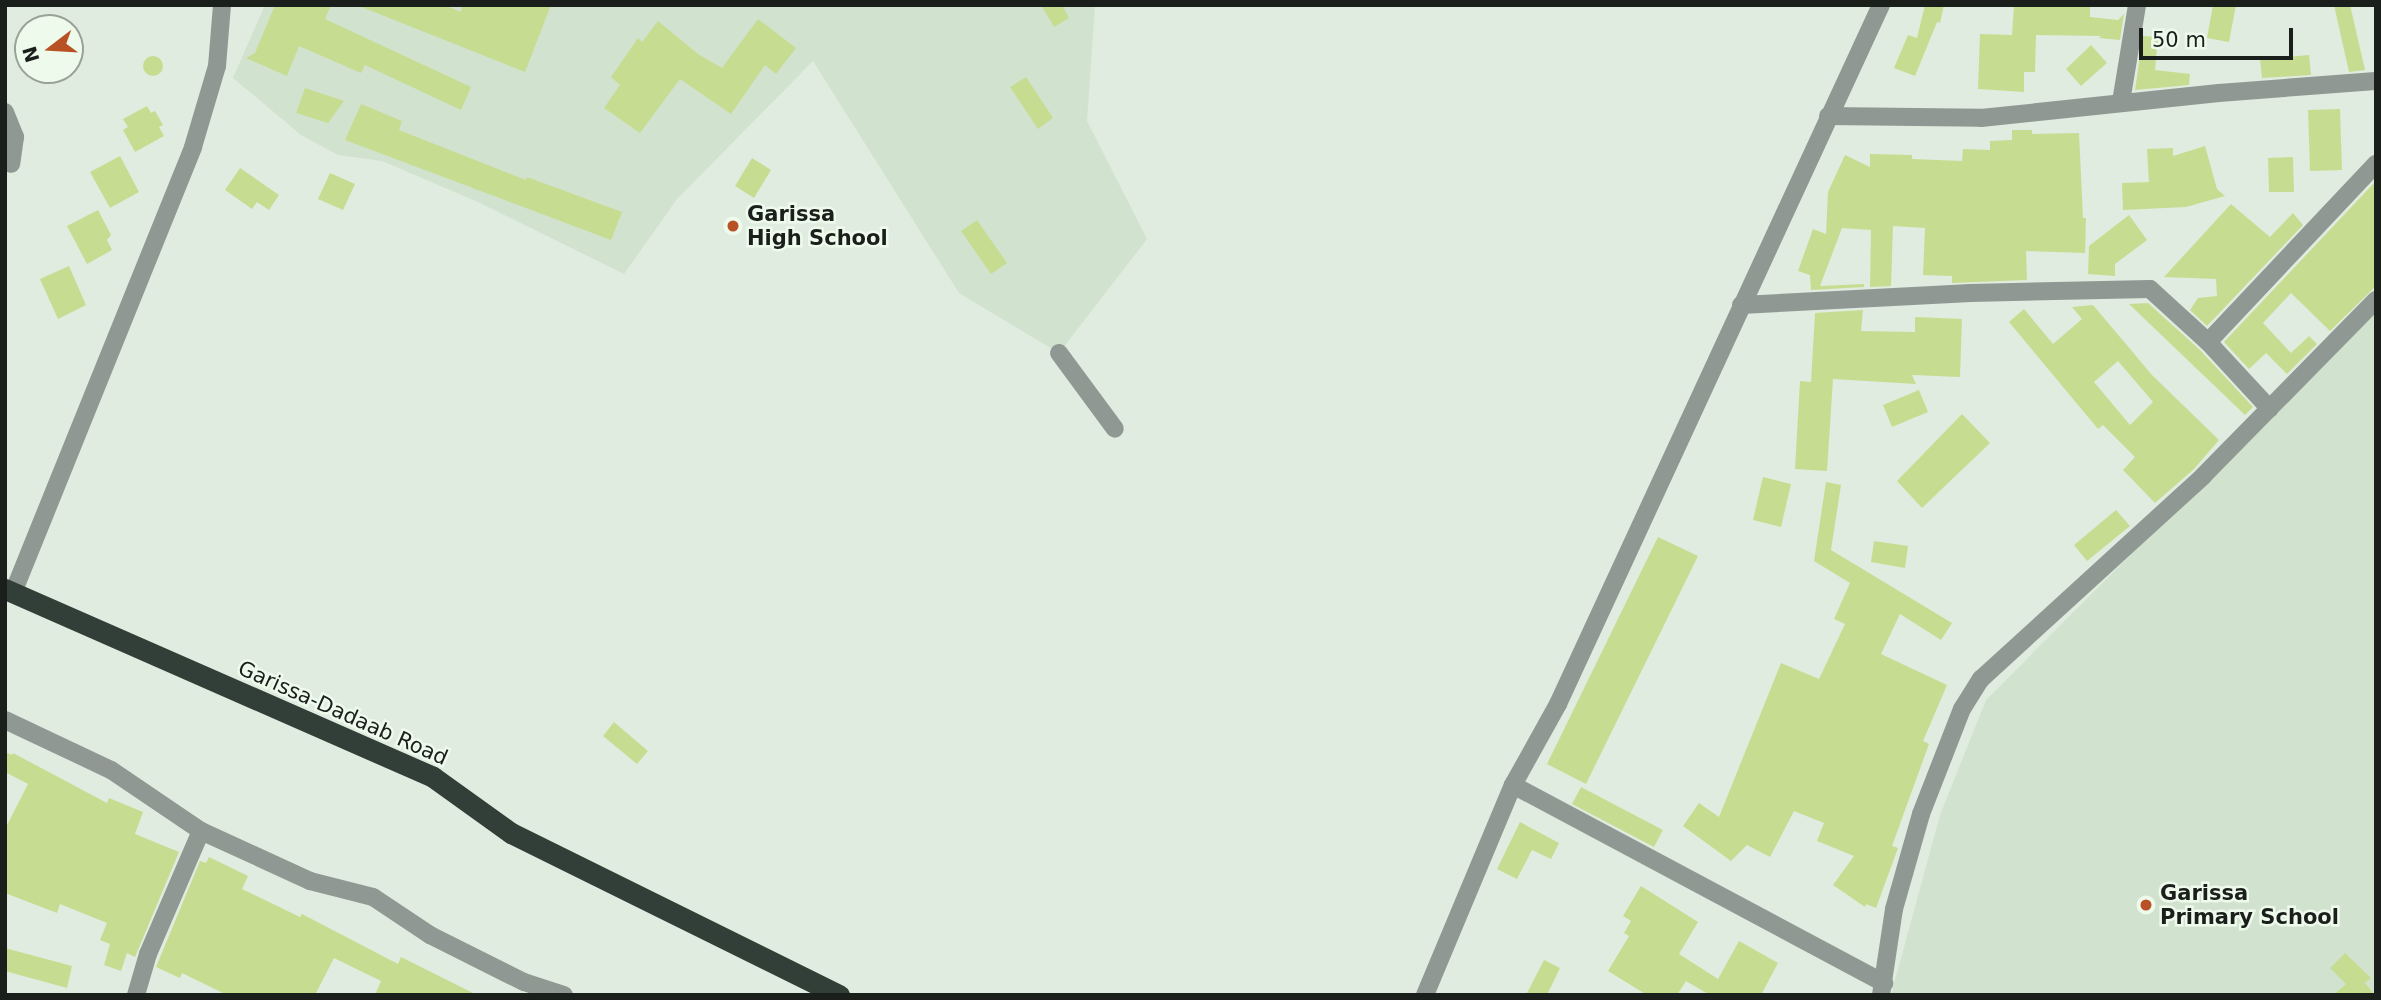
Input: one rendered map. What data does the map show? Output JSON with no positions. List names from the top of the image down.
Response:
{
  "streets": {
    "highway": ["Garissa-Dadaab Road"]
  },
  "places": ["Garissa High School", "Garissa Primary School"],
  "scale_bar": "50 m",
  "north": "left"
}
